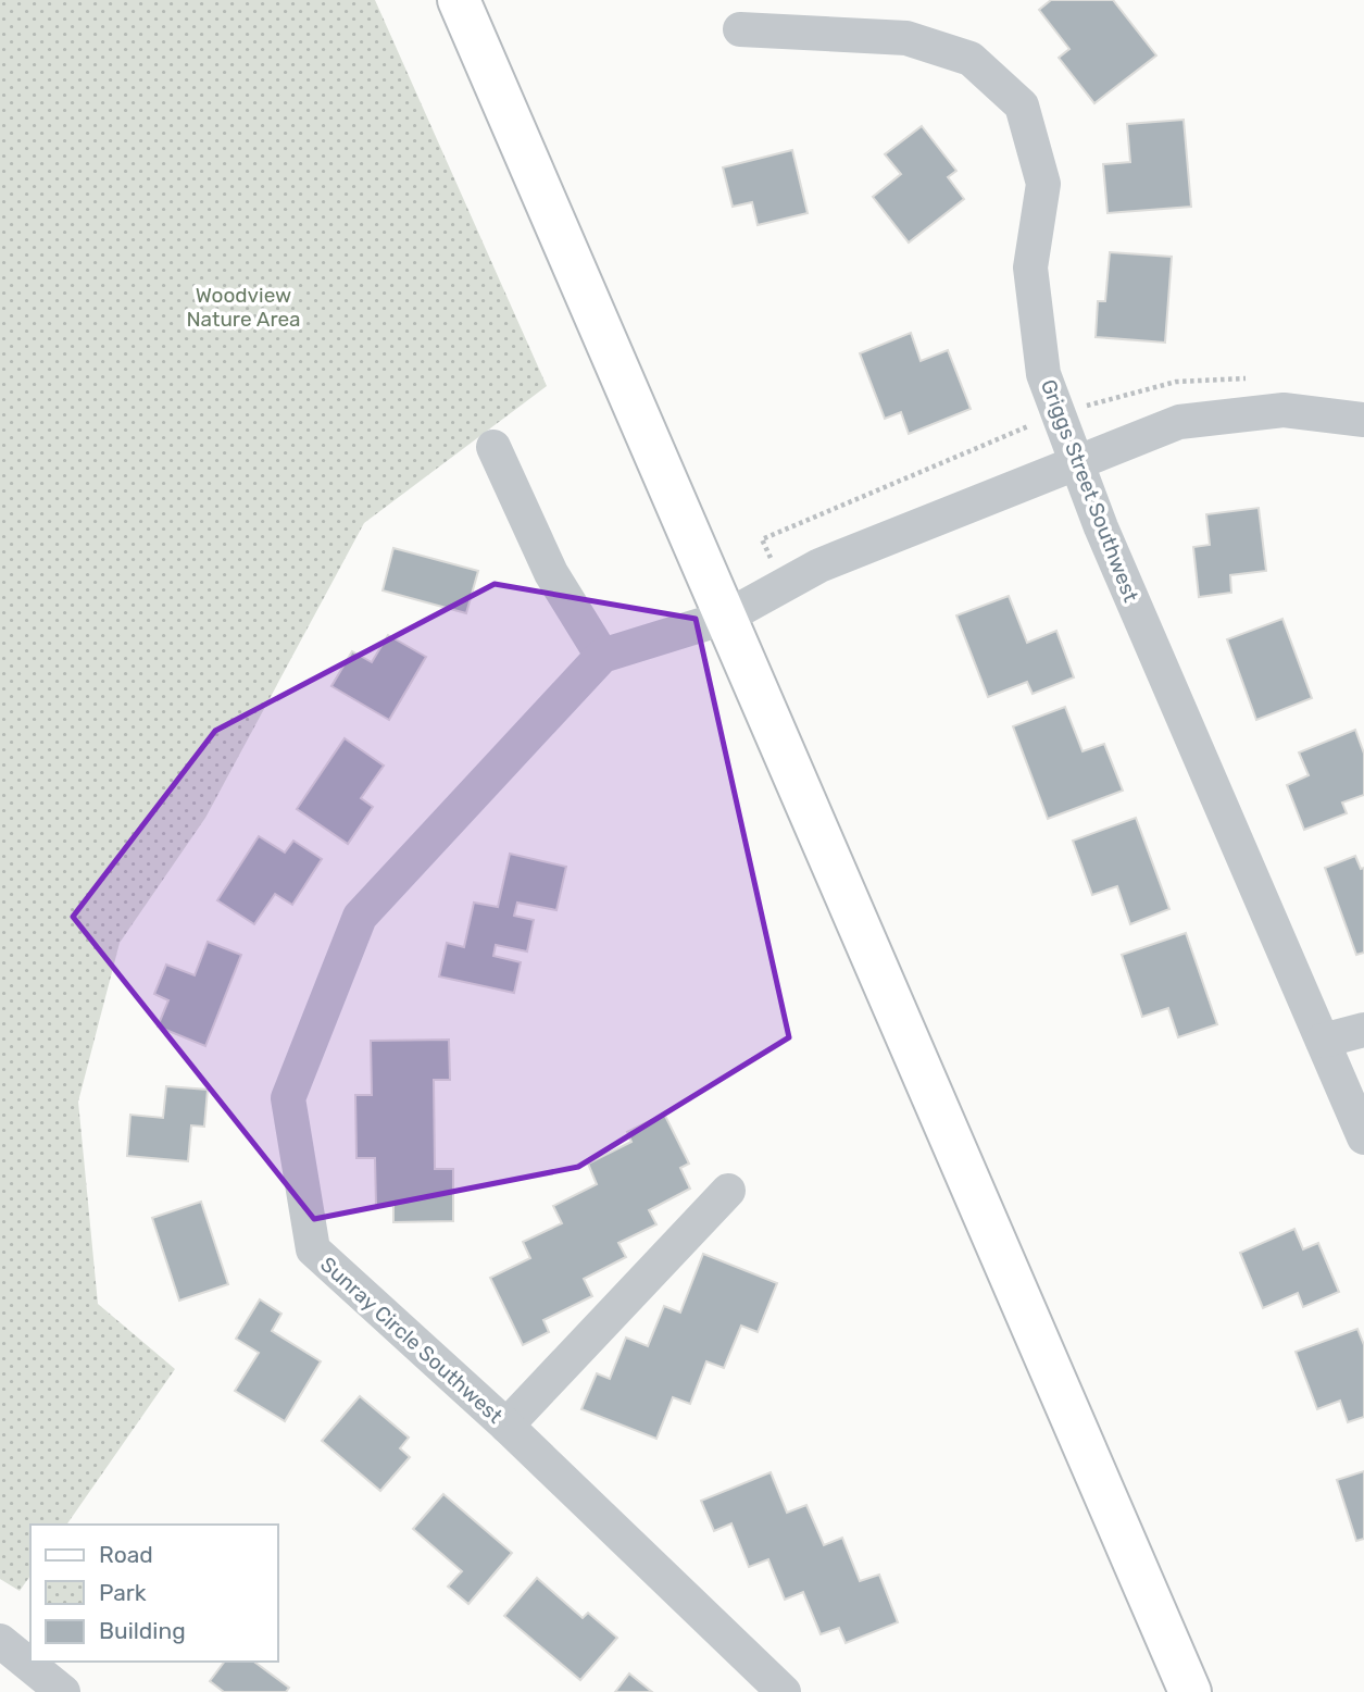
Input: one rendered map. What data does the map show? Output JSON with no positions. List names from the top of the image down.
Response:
{
  "streets": {
    "street": ["Griggs Street Southwest", "Sunray Circle Southwest"]
  },
  "crossings": [
    ["Griggs Street Southwest", "Sunray Circle Southwest"]
  ],
  "parks": ["Woodview Nature Area"],
  "legend": ["Road", "Park", "Building"]
}
